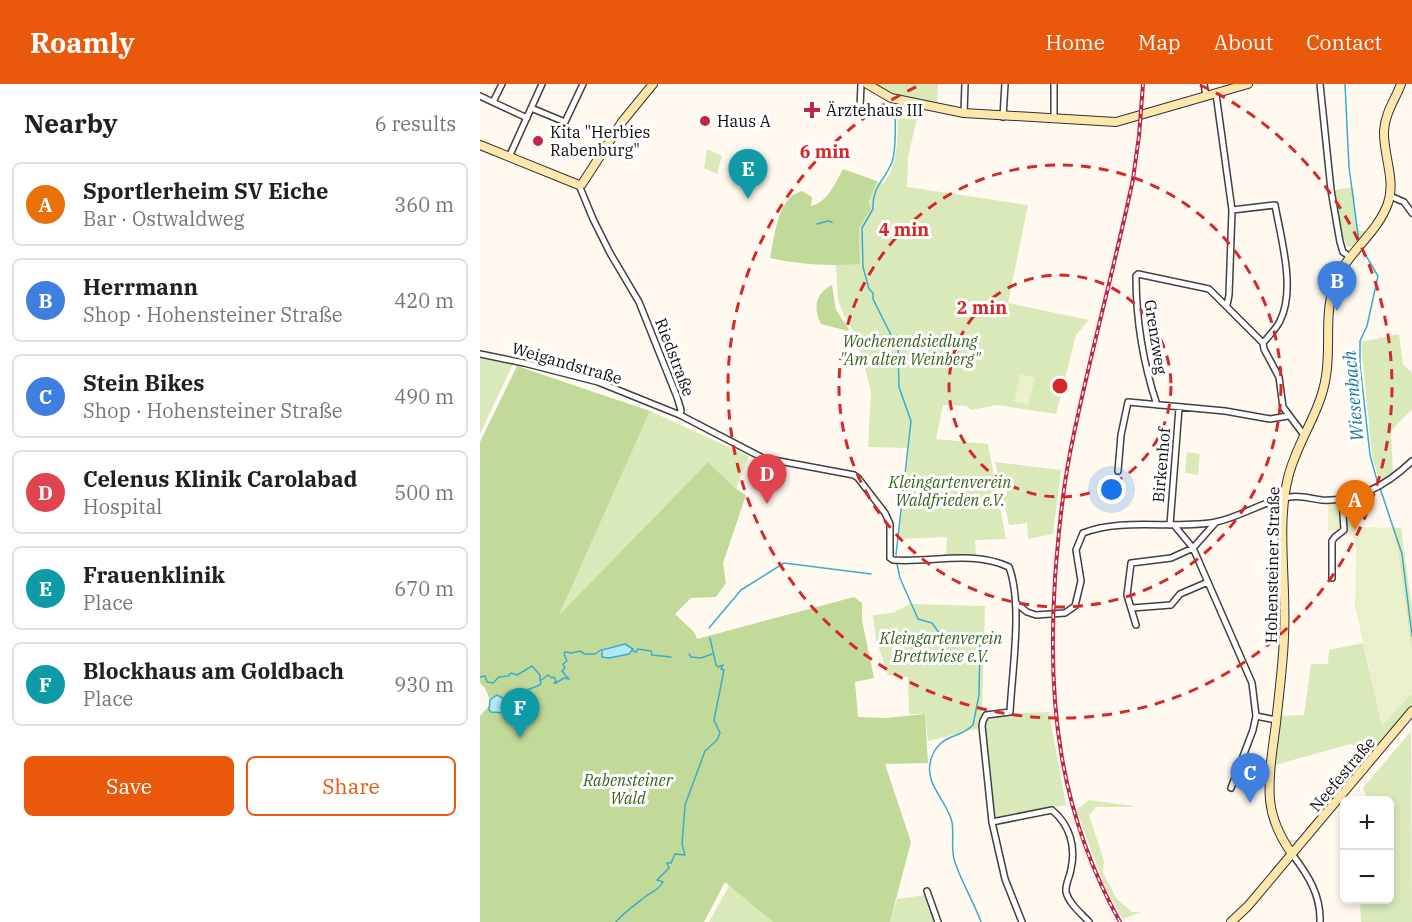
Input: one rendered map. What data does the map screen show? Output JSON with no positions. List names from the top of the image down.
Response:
{
  "streets": {
    "main road": ["Hohensteiner Straße", "Neefestraße"],
    "street": [
      "Grenzweg",
      "Riedstraße",
      "Weigandstraße",
      "Birkenhof"
    ]
  },
  "crossings": [
    ["Riedstraße", "Weigandstraße"],
    ["Hohensteiner Straße", "Neefestraße"]
  ],
  "water": ["Wiesenbach"],
  "parks": [
    "Wochenendsiedlung \"Am alten Weinberg\"",
    "Kleingartenverein Waldfrieden e.V.",
    "Kleingartenverein Brettwiese e.V.",
    "Rabensteiner Wald"
  ],
  "places": {
    "health": ["Ärztehaus III"],
    "other": ["Haus A", "Kita \"Herbies Rabenburg\""]
  },
  "page": {
    "header": "Roamly",
    "nav": [
      "Home",
      "Map",
      "About",
      "Contact"
    ],
    "heading": ["Nearby", "6 results"],
    "pins": [
      "E",
      "B",
      "D",
      "A",
      "F",
      "C"
    ],
    "list": [
      {
        "mark": "A",
        "name": "Sportlerheim SV Eiche",
        "note": "Bar · Ostwaldweg",
        "value": "360 m"
      },
      {
        "mark": "B",
        "name": "Herrmann",
        "note": "Shop · Hohensteiner Straße",
        "value": "420 m"
      },
      {
        "mark": "C",
        "name": "Stein Bikes",
        "note": "Shop · Hohensteiner Straße",
        "value": "490 m"
      },
      {
        "mark": "D",
        "name": "Celenus Klinik Carolabad",
        "note": "Hospital",
        "value": "500 m"
      },
      {
        "mark": "E",
        "name": "Frauenklinik",
        "note": "Place",
        "value": "670 m"
      },
      {
        "mark": "F",
        "name": "Blockhaus am Goldbach",
        "note": "Place",
        "value": "930 m"
      }
    ],
    "buttons": ["Save", "Share"],
    "map_buttons": ["+", "−"]
  },
  "rings": ["6 min", "4 min", "2 min"]
}
